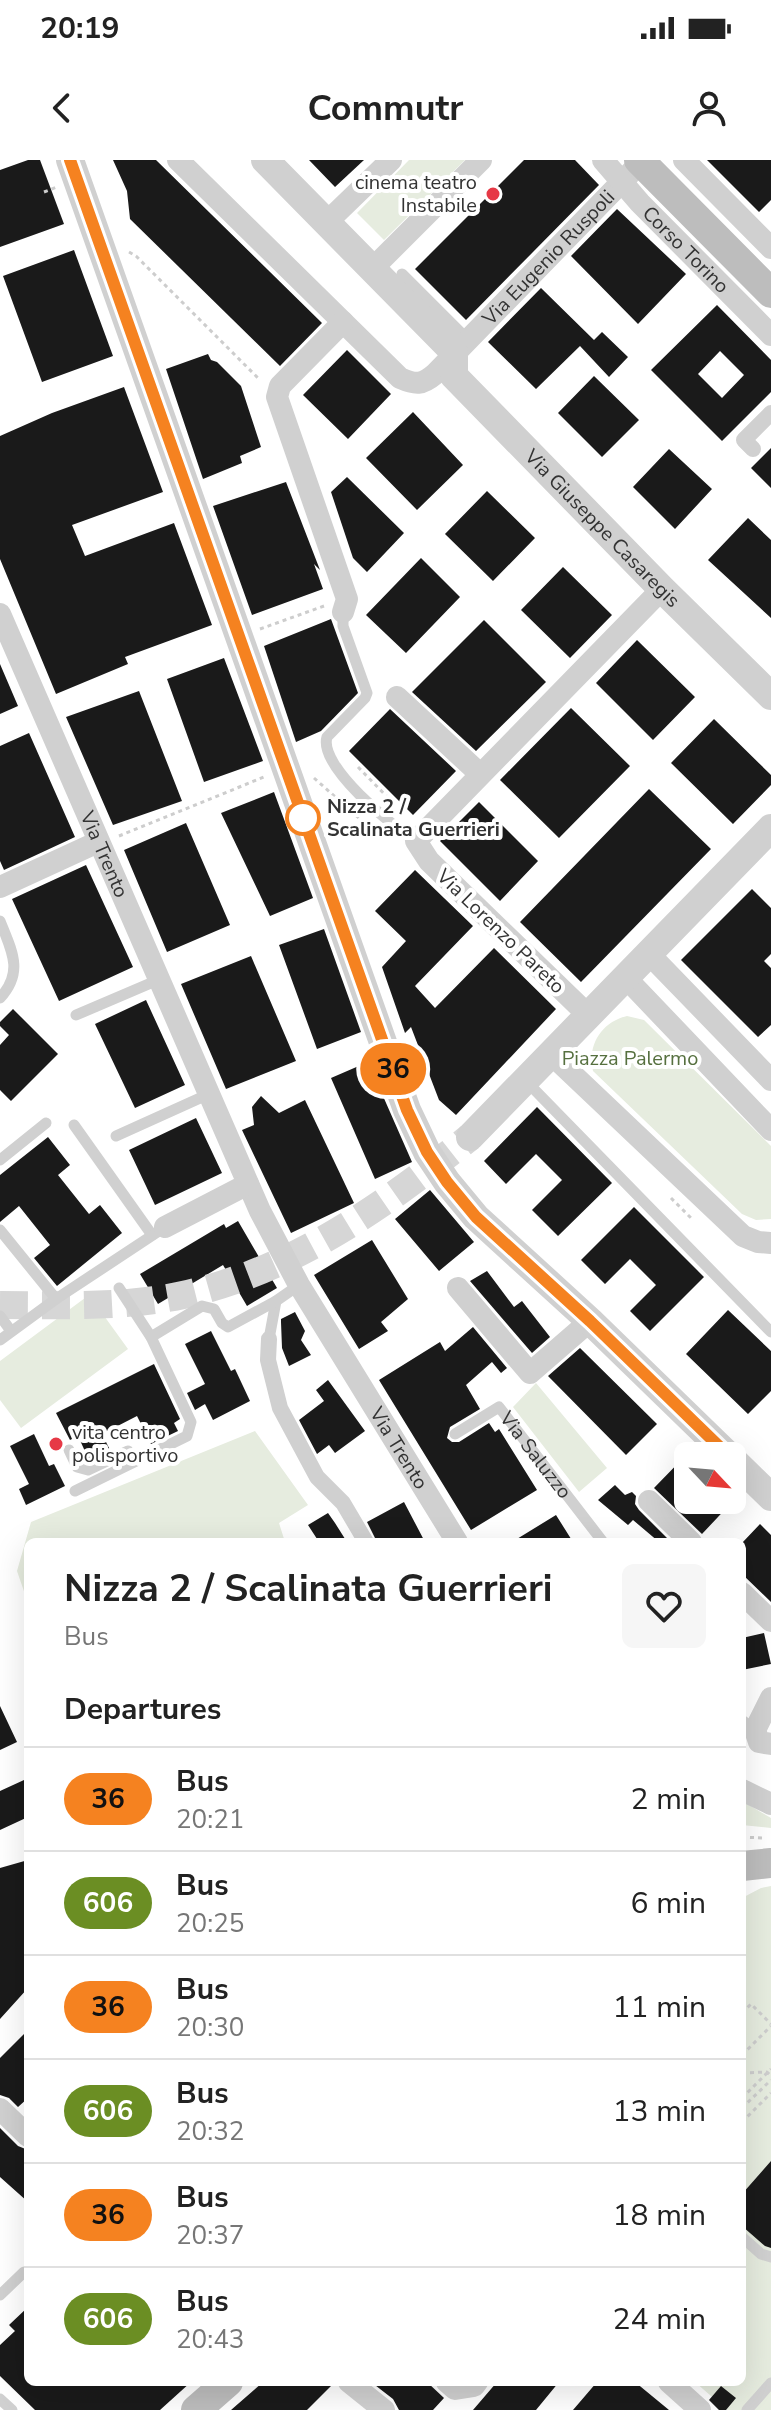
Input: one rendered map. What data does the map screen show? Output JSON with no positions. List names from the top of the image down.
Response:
{
  "streets": {
    "main road": ["Corso Torino"],
    "street": [
      "Via Eugenio Ruspoli",
      "Via Giuseppe Casaregis",
      "Via Trento",
      "Via Lorenzo Pareto"
    ],
    "lane": ["Via Saluzzo"]
  },
  "crossings": [
    ["Corso Torino", "Via Eugenio Ruspoli"],
    ["Via Eugenio Ruspoli", "Via Giuseppe Casaregis"]
  ],
  "parks": ["Piazza Palermo"],
  "places": ["cinema teatro Instabile", "Nizza 2 / Scalinata Guerrieri", "vita centro polisportivo"],
  "lines": ["bus line 36"],
  "north": "bottom right",
  "page": {
    "status": "20:19",
    "header": "Commutr",
    "on_map": "36",
    "heading": [
      ["Nizza 2 / Scalinata Guerrieri", "Bus"],
      "Departures"
    ],
    "list": [
      {
        "mark": "36",
        "name": "Bus",
        "note": "20:21",
        "value": "2 min"
      },
      {
        "mark": "606",
        "name": "Bus",
        "note": "20:25",
        "value": "6 min"
      },
      {
        "mark": "36",
        "name": "Bus",
        "note": "20:30",
        "value": "11 min"
      },
      {
        "mark": "606",
        "name": "Bus",
        "note": "20:32",
        "value": "13 min"
      },
      {
        "mark": "36",
        "name": "Bus",
        "note": "20:37",
        "value": "18 min"
      },
      {
        "mark": "606",
        "name": "Bus",
        "note": "20:43",
        "value": "24 min"
      }
    ]
  }
}
